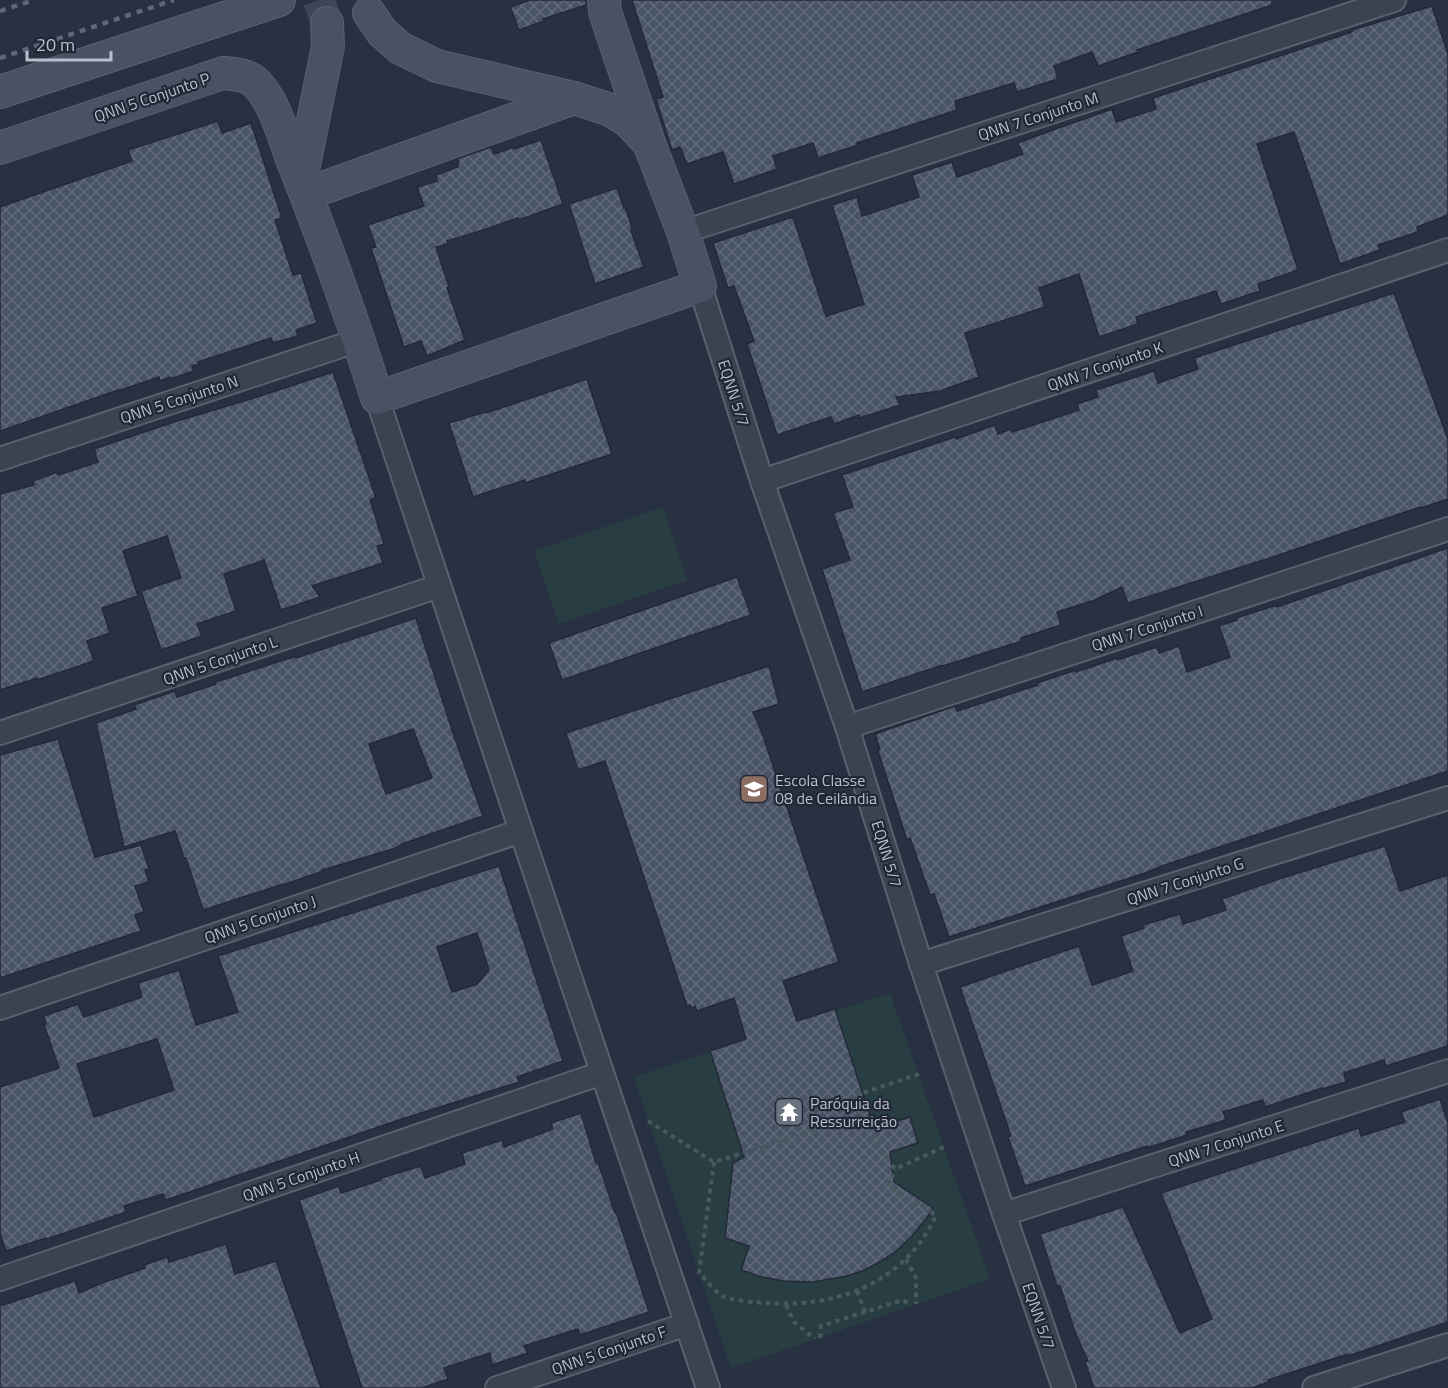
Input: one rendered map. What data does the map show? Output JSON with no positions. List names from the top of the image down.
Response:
{
  "streets": {
    "street": [
      "QNN 5 Conjunto P",
      "QNN 7 Conjunto M",
      "QNN 7 Conjunto K",
      "EQNN 5/7",
      "QNN 5 Conjunto N",
      "QNN 7 Conjunto I",
      "QNN 5 Conjunto L",
      "QNN 7 Conjunto G",
      "QNN 5 Conjunto J",
      "QNN 7 Conjunto E",
      "QNN 5 Conjunto H",
      "QNN 5 Conjunto F"
    ]
  },
  "crossings": [
    ["QNN 5 Conjunto P", "QNN 5 Conjunto N"],
    ["QNN 7 Conjunto K", "EQNN 5/7"],
    ["EQNN 5/7", "QNN 7 Conjunto I"],
    ["EQNN 5/7", "QNN 7 Conjunto G"],
    ["EQNN 5/7", "QNN 7 Conjunto E"]
  ],
  "places": {
    "school or university": ["Escola Classe 08 de Ceilândia"],
    "temple": ["Paróquia da Ressurreição"]
  },
  "scale_bar": "20 m"
}
